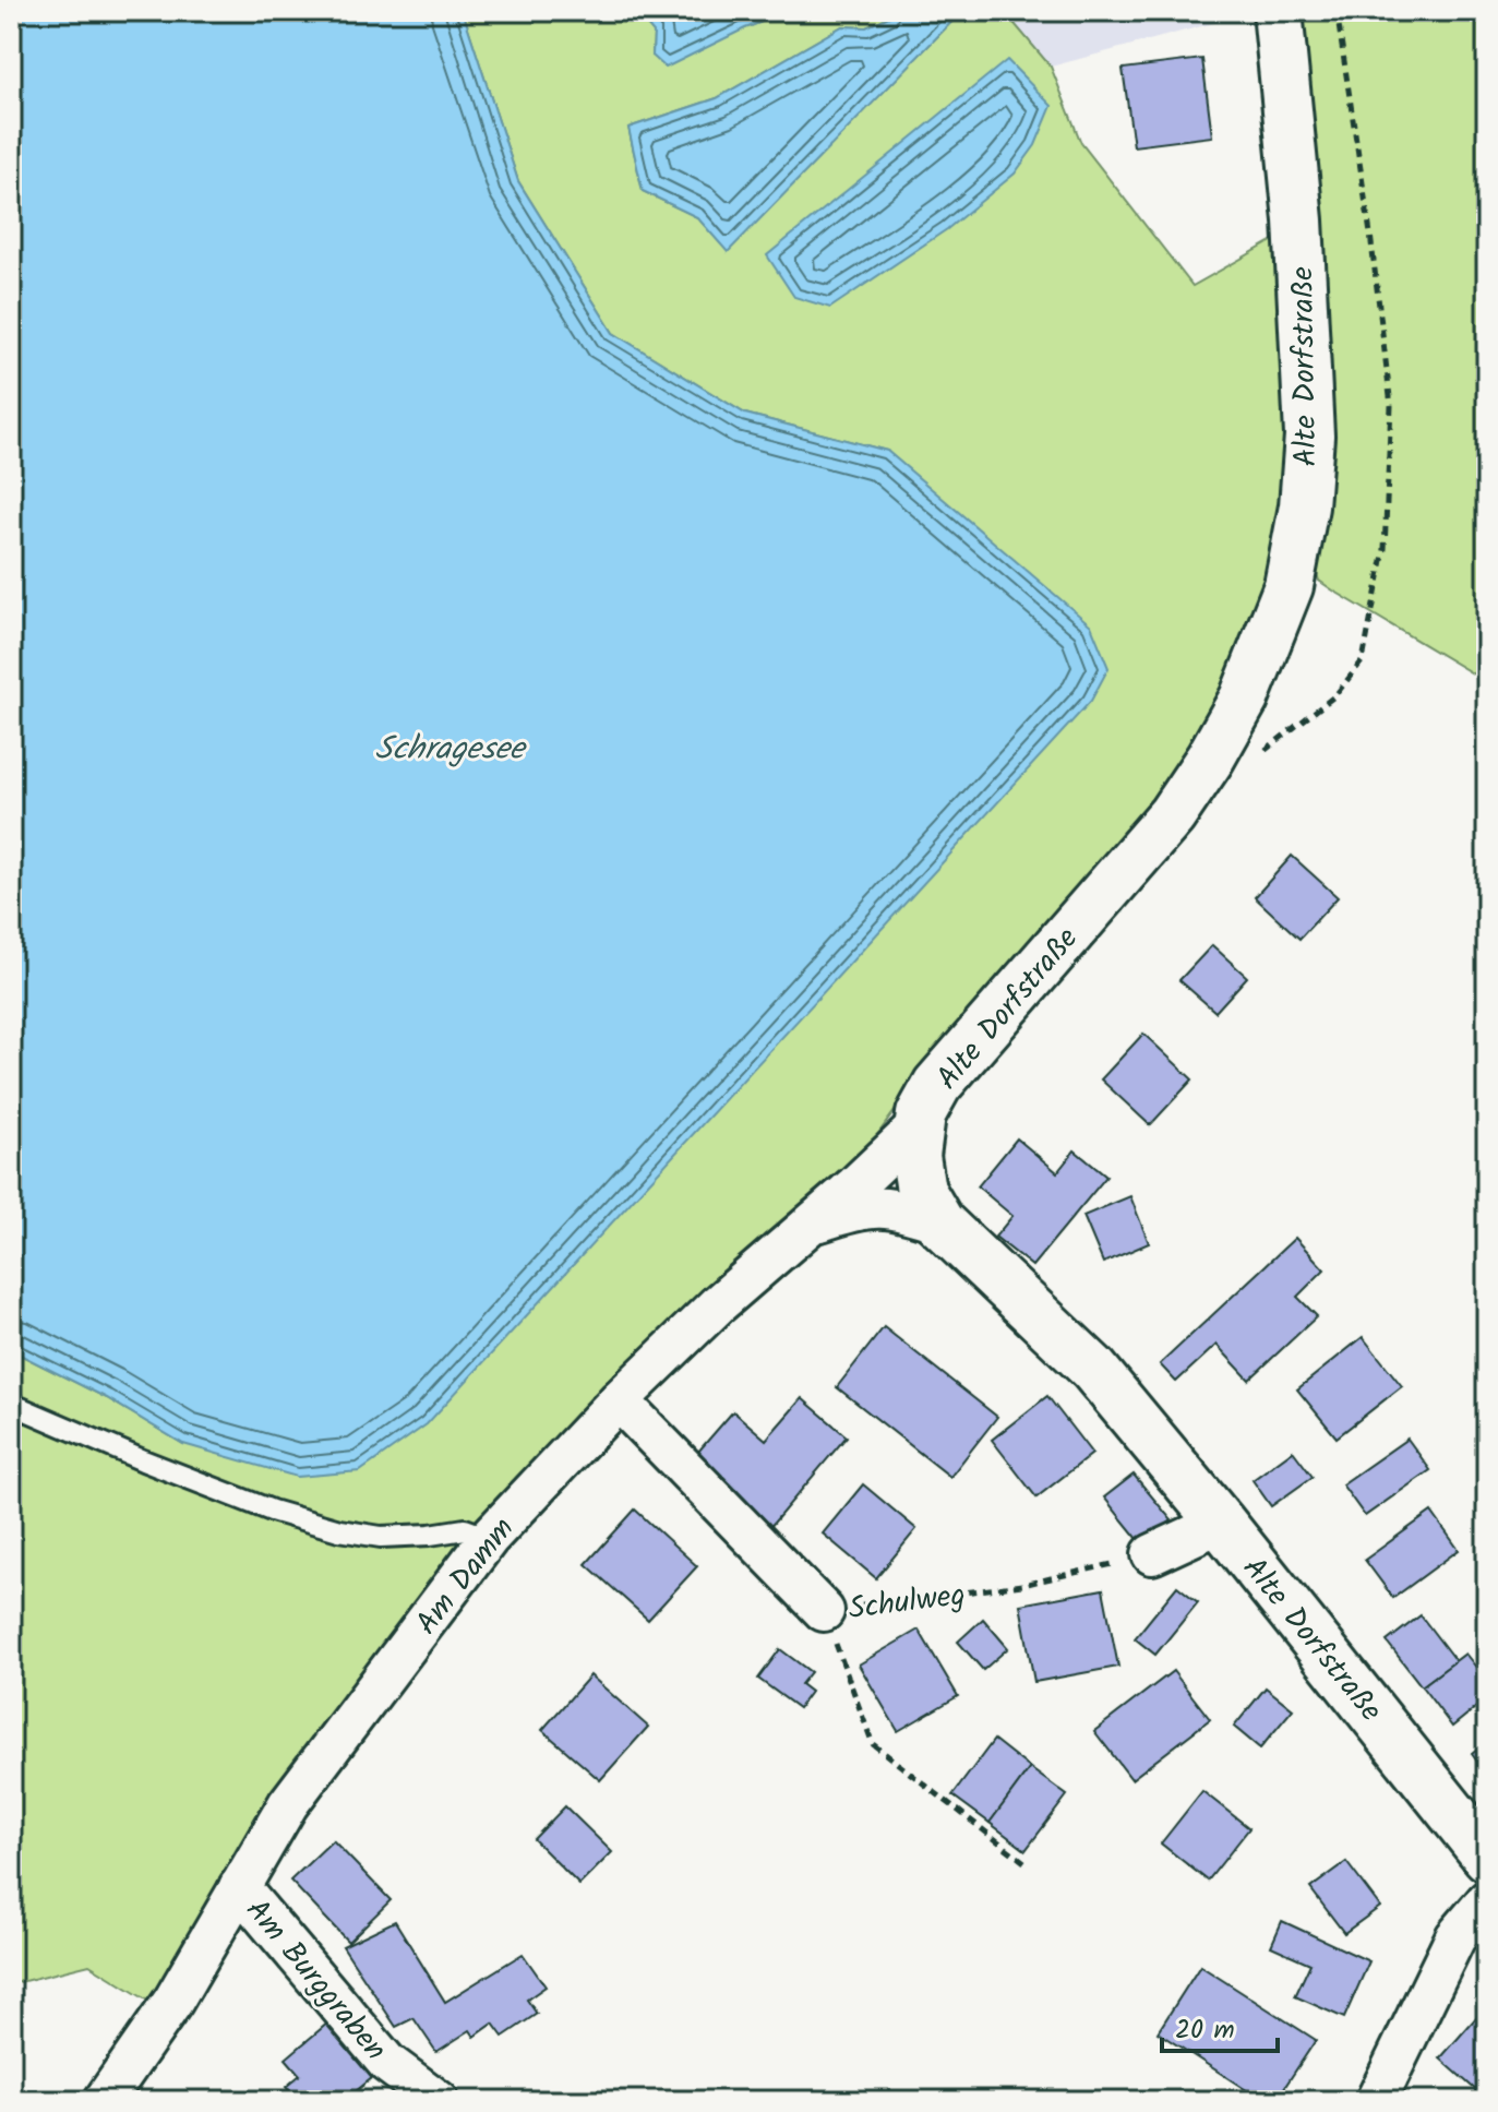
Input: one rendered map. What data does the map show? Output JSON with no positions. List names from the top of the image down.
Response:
{
  "streets": {
    "street": [
      "Alte Dorfstraße",
      "Am Damm",
      "Schulweg",
      "Am Burggraben"
    ]
  },
  "crossings": [
    ["Alte Dorfstraße", "Am Damm"],
    ["Am Damm", "Schulweg"],
    ["Am Damm", "Am Burggraben"]
  ],
  "water": ["Schragesee"],
  "scale_bar": "20 m"
}
